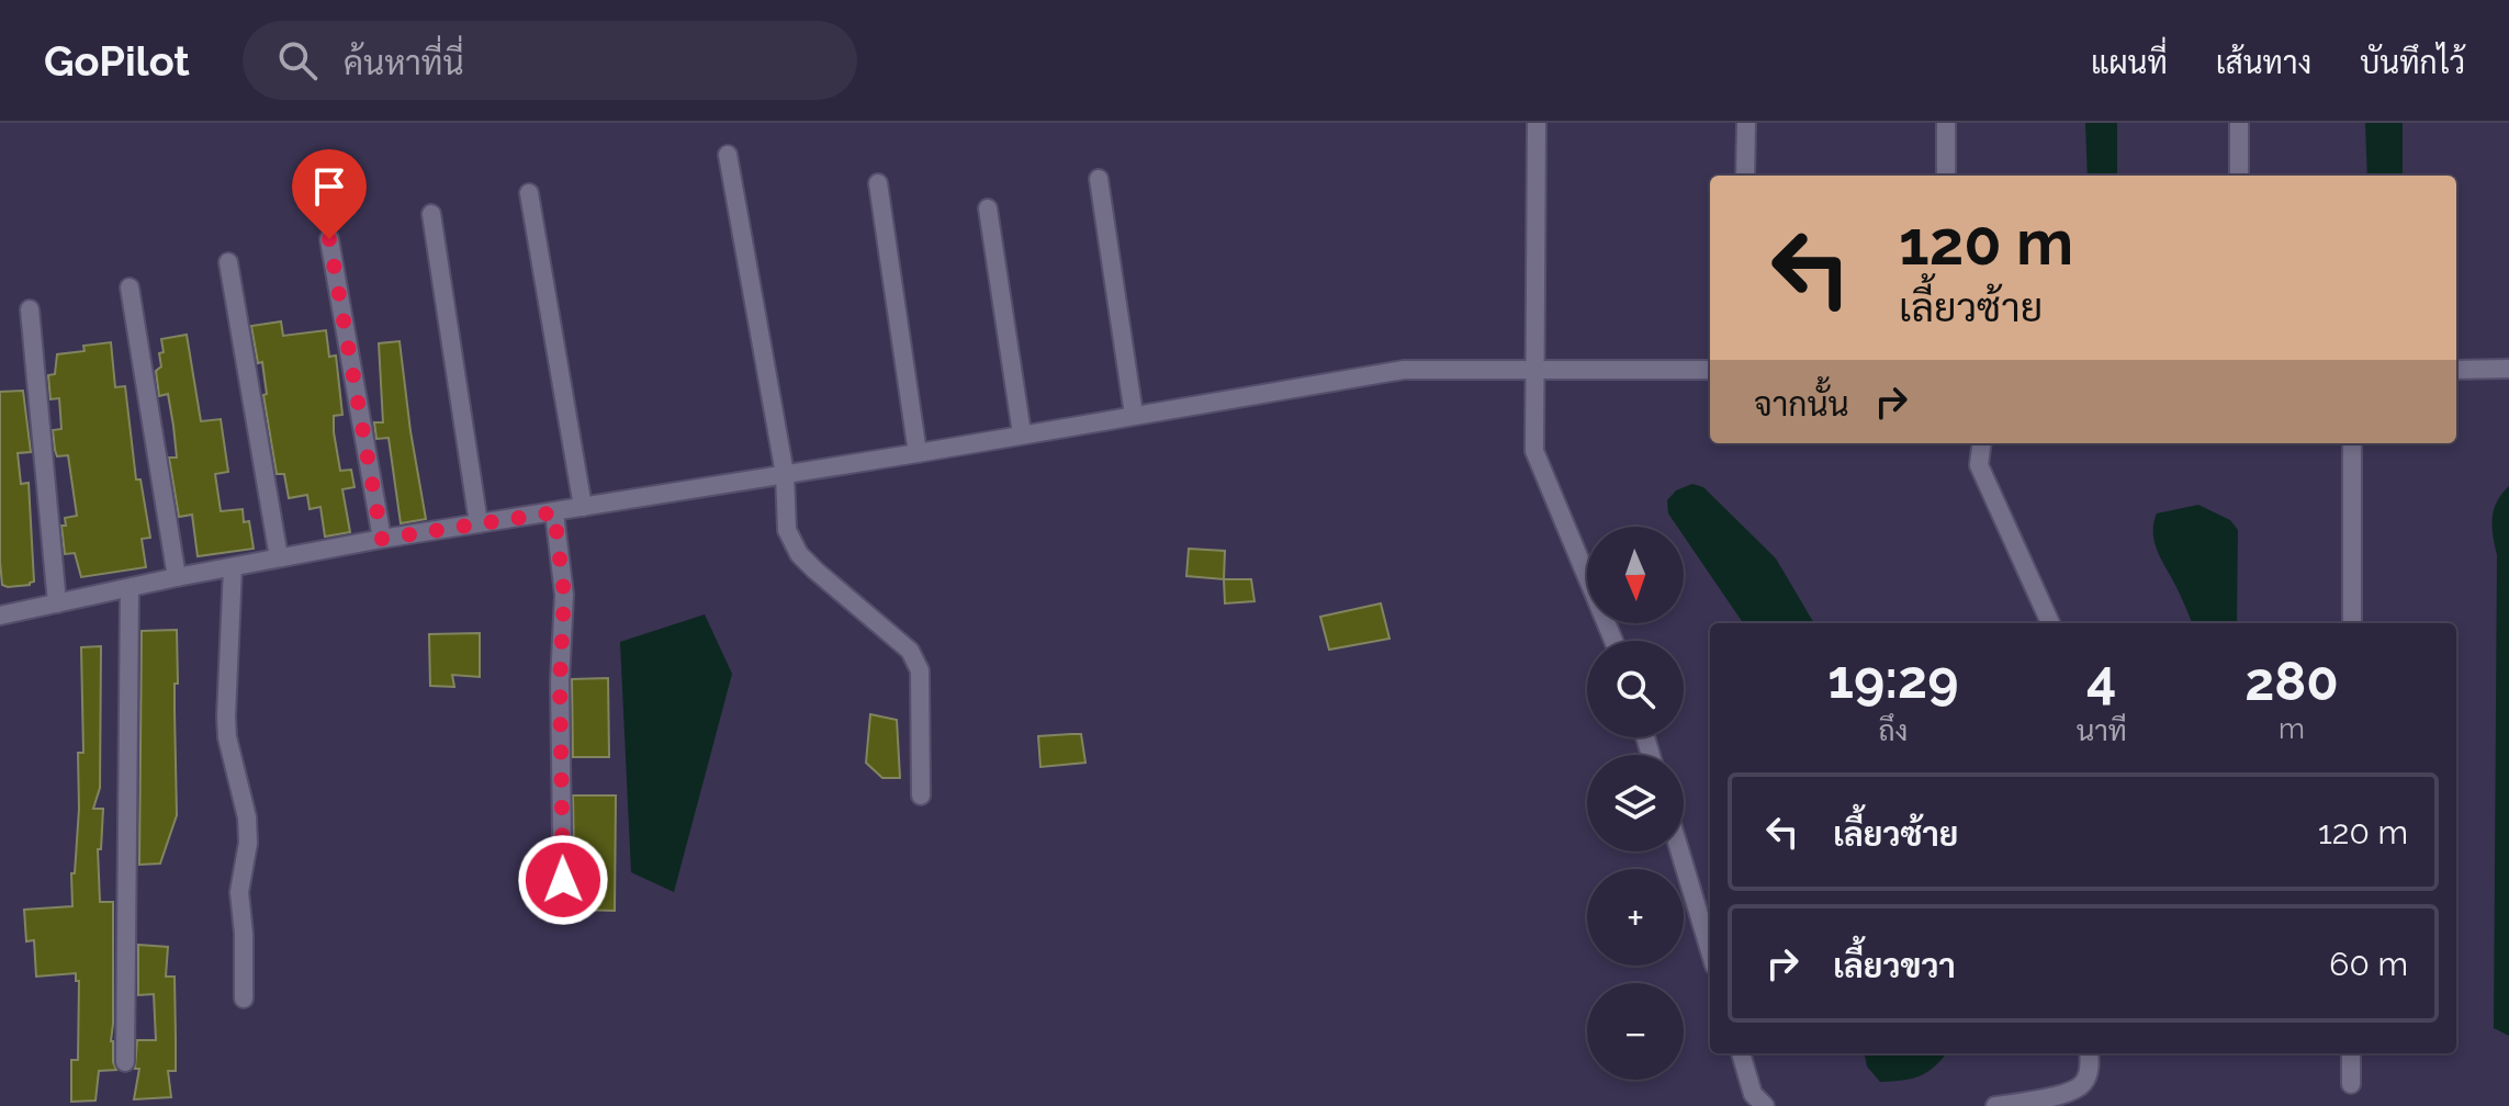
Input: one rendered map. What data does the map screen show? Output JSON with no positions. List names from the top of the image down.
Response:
{
  "north": "bottom",
  "page": {
    "header": "GoPilot",
    "search": "ค้นหาที่นี่",
    "nav": ["แผนที่", "เส้นทาง", "บันทึกไว้"],
    "turn": ["120 m", "เลี้ยวซ้าย"],
    "then": "จากนั้น",
    "map_buttons": ["+", "−"],
    "eta": [
      "19:29",
      "ถึง",
      "4",
      "นาที",
      "280",
      "m"
    ],
    "list": [
      {
        "name": "เลี้ยวซ้าย",
        "value": "120 m"
      },
      {
        "name": "เลี้ยวขวา",
        "value": "60 m"
      }
    ]
  }
}
